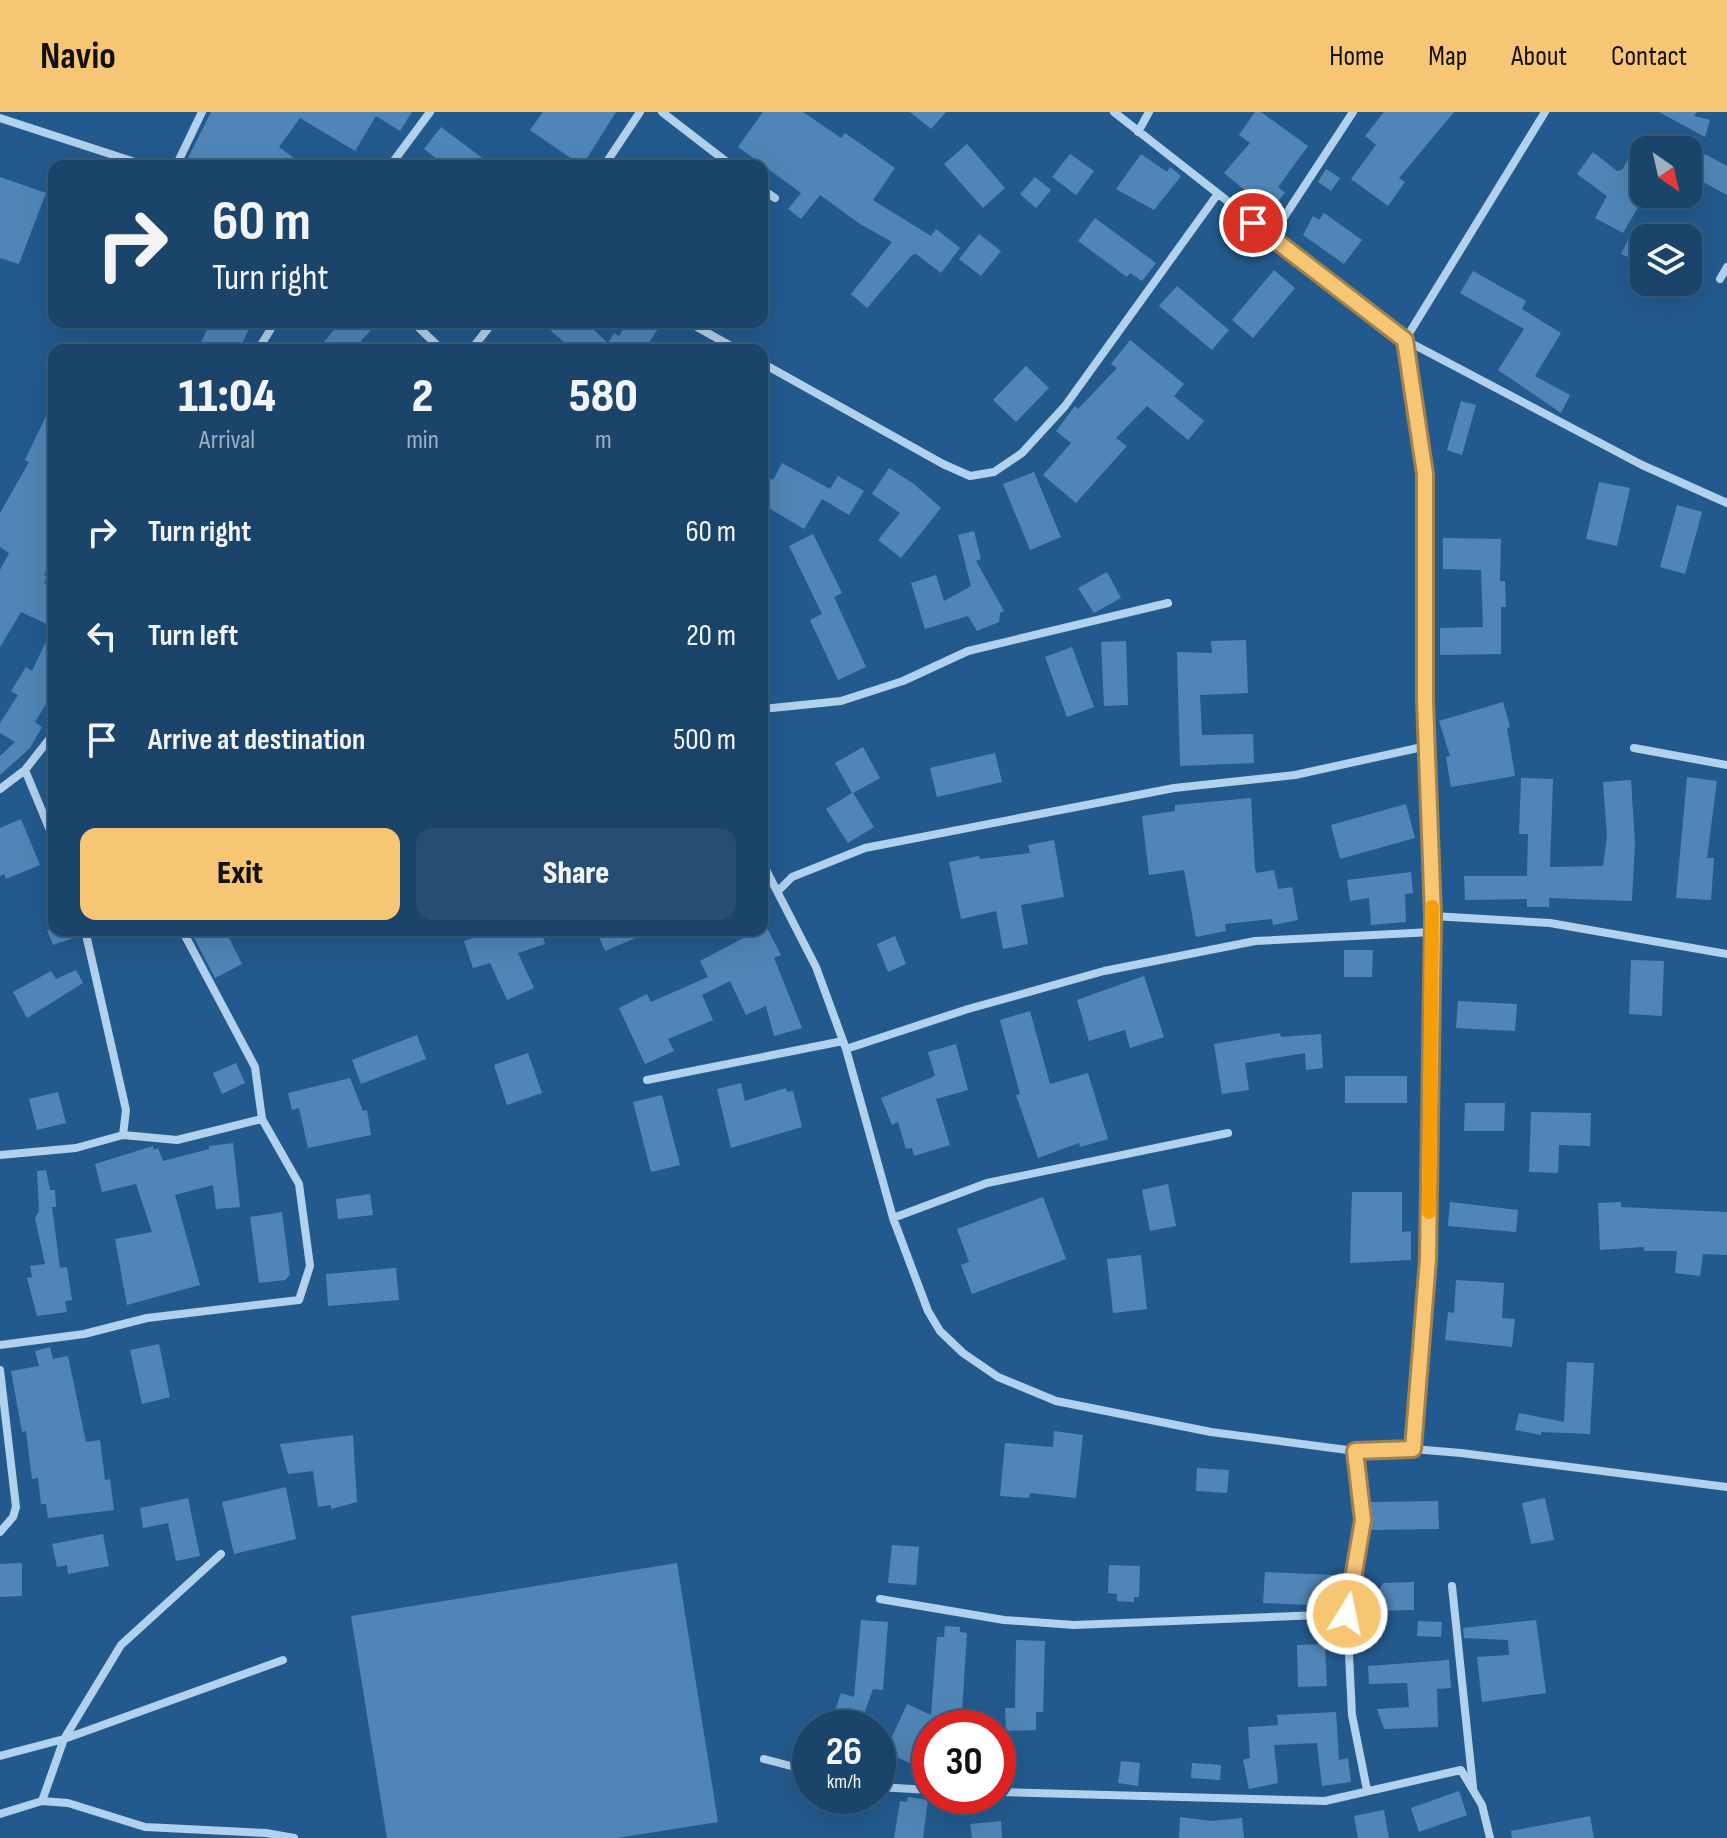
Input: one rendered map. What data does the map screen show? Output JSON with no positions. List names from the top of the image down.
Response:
{
  "north": "bottom right",
  "page": {
    "header": "Navio",
    "nav": [
      "Home",
      "Map",
      "About",
      "Contact"
    ],
    "turn": ["60 m", "Turn right"],
    "eta": [
      "11:04",
      "Arrival",
      "2",
      "min",
      "580",
      "m"
    ],
    "list": [
      {
        "name": "Turn right",
        "value": "60 m"
      },
      {
        "name": "Turn left",
        "value": "20 m"
      },
      {
        "name": "Arrive at destination",
        "value": "500 m"
      }
    ],
    "buttons": ["Exit", "Share"],
    "speed": "26 km/h",
    "limit": "30"
  }
}
